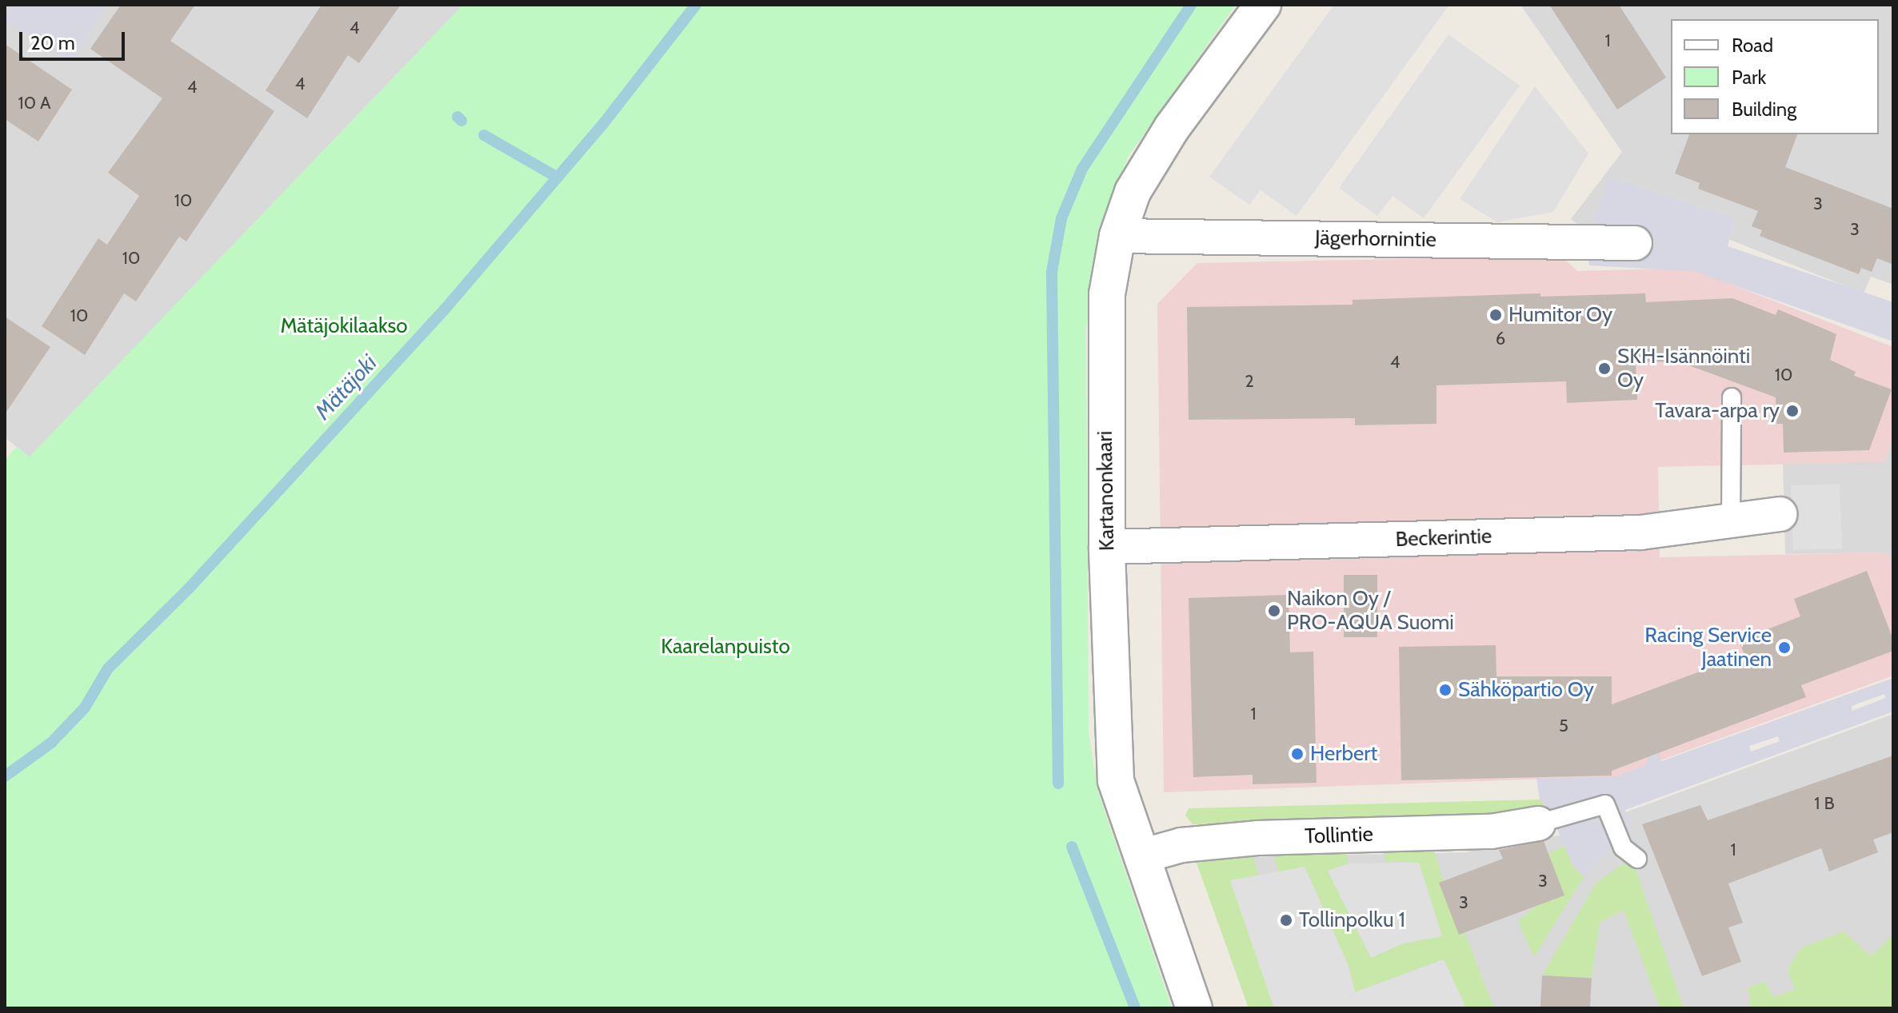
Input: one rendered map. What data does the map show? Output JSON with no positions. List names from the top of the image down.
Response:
{
  "streets": {
    "street": [
      "Jägerhornintie",
      "Kartanonkaari",
      "Beckerintie",
      "Tollintie"
    ]
  },
  "crossings": [
    ["Jägerhornintie", "Kartanonkaari"],
    ["Kartanonkaari", "Beckerintie"],
    ["Kartanonkaari", "Tollintie"]
  ],
  "water": ["Mätäjoki"],
  "parks": ["Mätäjokilaakso", "Kaarelanpuisto"],
  "places": [
    "Humitor Oy",
    "SKH-Isännöinti Oy",
    "Tavara-arpa ry",
    "Naikon Oy / PRO-AQUA Suomi",
    "Racing Service Jaatinen",
    "Sähköpartio Oy",
    "Herbert",
    "Tollinpolku 1"
  ],
  "house_numbers": [
    "4",
    "1",
    "4",
    "4",
    "10 A",
    "10",
    "3",
    "3",
    "10",
    "10",
    "6",
    "4",
    "10",
    "2",
    "1",
    "5",
    "1 B",
    "1",
    "3",
    "3"
  ],
  "legend": ["Road", "Park", "Building"],
  "scale_bar": "20 m"
}
